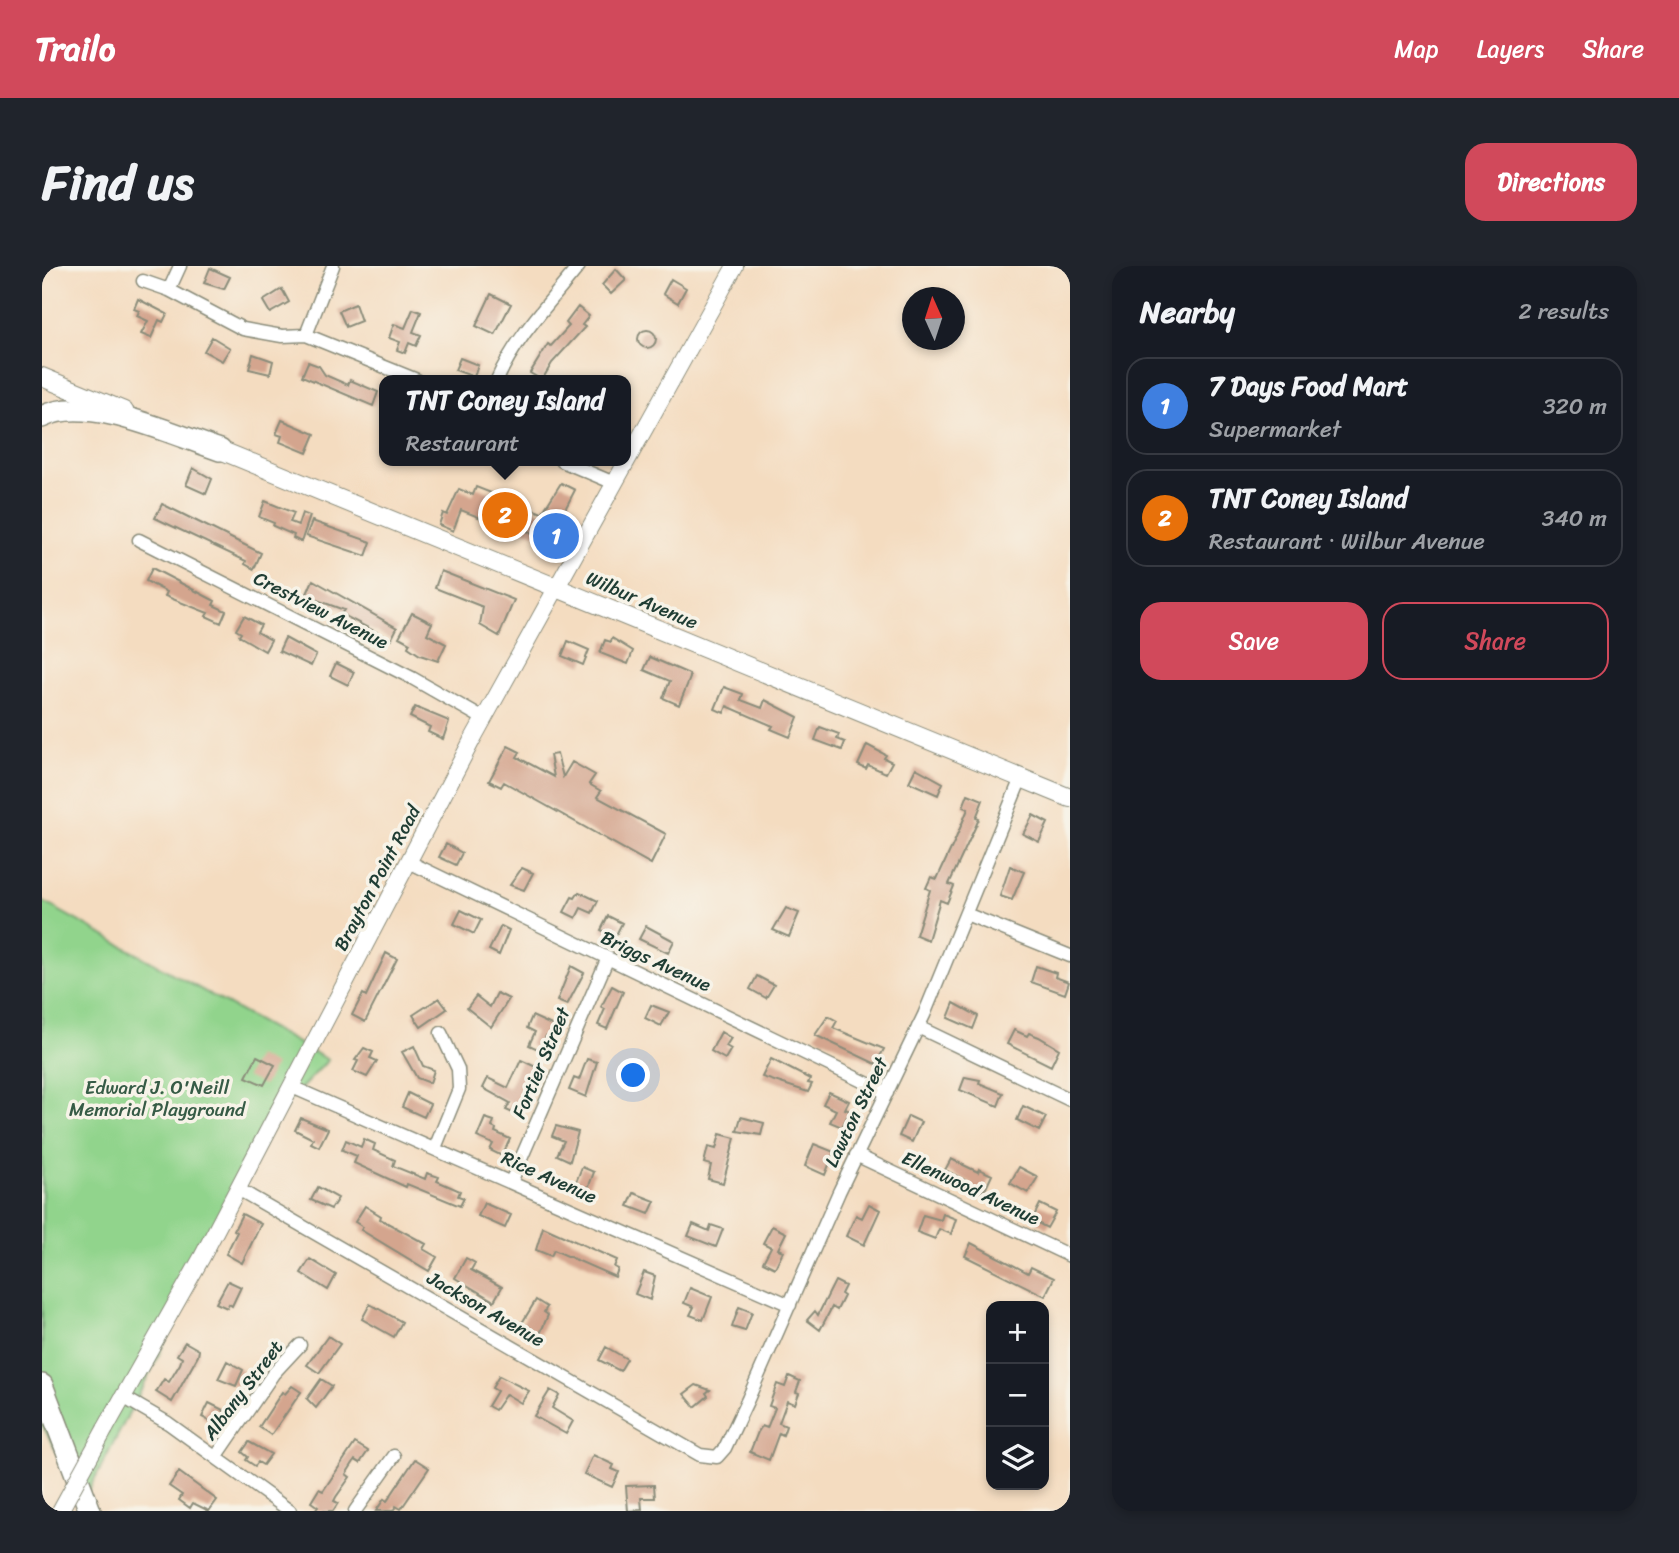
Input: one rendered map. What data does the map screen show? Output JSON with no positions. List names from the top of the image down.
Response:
{
  "streets": {
    "main road": ["Wilbur Avenue"],
    "street": [
      "Crestview Avenue",
      "Brayton Point Road",
      "Briggs Avenue",
      "Fortier Street",
      "Lawton Street",
      "Rice Avenue",
      "Ellenwood Avenue",
      "Jackson Avenue",
      "Albany Street"
    ]
  },
  "crossings": [
    ["Wilbur Avenue", "Brayton Point Road"],
    ["Wilbur Avenue", "Lawton Street"],
    ["Crestview Avenue", "Brayton Point Road"],
    ["Brayton Point Road", "Briggs Avenue"],
    ["Brayton Point Road", "Rice Avenue"],
    ["Brayton Point Road", "Jackson Avenue"],
    ["Briggs Avenue", "Fortier Street"],
    ["Briggs Avenue", "Lawton Street"],
    ["Fortier Street", "Rice Avenue"],
    ["Lawton Street", "Rice Avenue"],
    ["Lawton Street", "Ellenwood Avenue"],
    ["Lawton Street", "Jackson Avenue"]
  ],
  "parks": ["Edward J. O'Neill Memorial Playground"],
  "north": "top",
  "page": {
    "header": "Trailo",
    "nav": ["Map", "Layers", "Share"],
    "title": "Find us",
    "buttons": [
      "Directions",
      ["Save", "Share"]
    ],
    "heading": ["Nearby", "2 results"],
    "list": [
      {
        "mark": "1",
        "name": "7 Days Food Mart",
        "note": "Supermarket",
        "value": "320 m"
      },
      {
        "mark": "2",
        "name": "TNT Coney Island",
        "note": "Restaurant · Wilbur Avenue",
        "value": "340 m"
      }
    ],
    "popup": ["TNT Coney Island", "Restaurant"],
    "pins": ["2", "1"],
    "map_buttons": ["+", "−"]
  }
}
